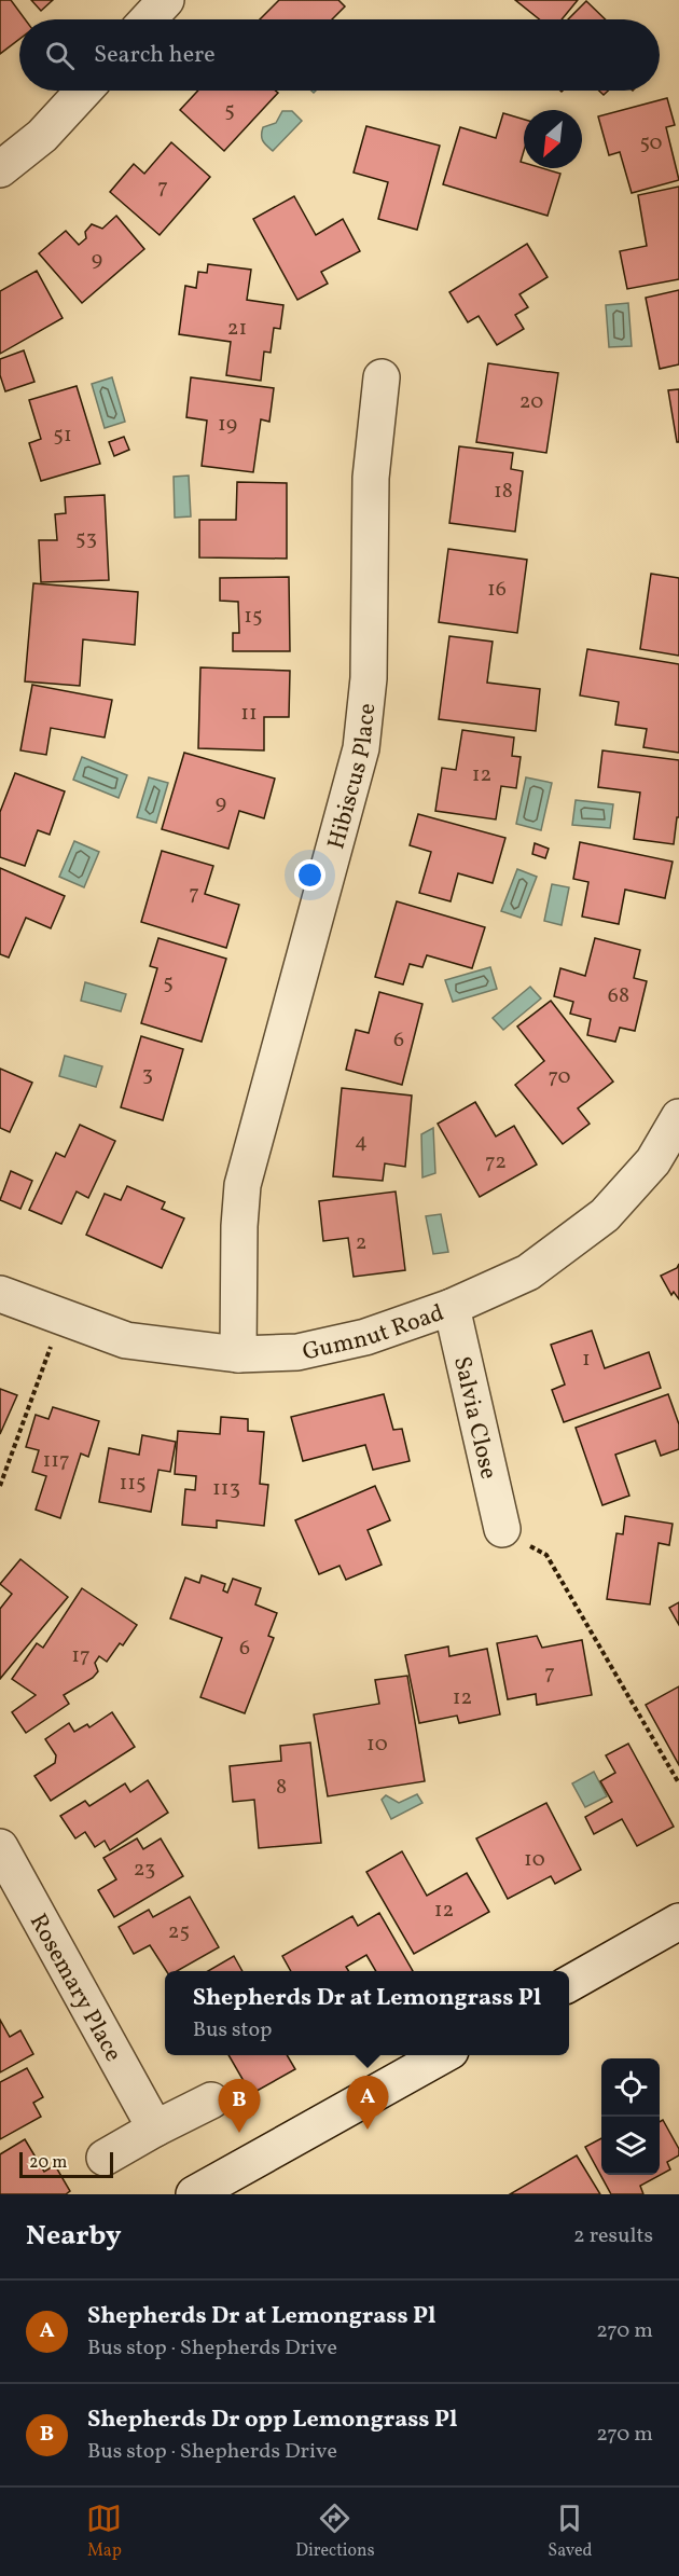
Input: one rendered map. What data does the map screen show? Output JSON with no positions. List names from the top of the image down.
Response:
{
  "streets": {
    "street": [
      "Hibiscus Place",
      "Gumnut Road",
      "Salvia Close",
      "Rosemary Place"
    ]
  },
  "crossings": [
    ["Hibiscus Place", "Gumnut Road"],
    ["Gumnut Road", "Salvia Close"]
  ],
  "house_numbers": [
    "5",
    "50",
    "7",
    "9",
    "21",
    "20",
    "19",
    "51",
    "18",
    "53",
    "16",
    "15",
    "11",
    "12",
    "9",
    "7",
    "5",
    "68",
    "6",
    "3",
    "70",
    "4",
    "72",
    "2",
    "1",
    "117",
    "115",
    "113",
    "6",
    "17",
    "7",
    "12",
    "10",
    "8",
    "10",
    "23",
    "12",
    "25"
  ],
  "scale_bar": "20 m",
  "north": "bottom left",
  "page": {
    "search": "Search here",
    "popup": ["Shepherds Dr at Lemongrass Pl", "Bus stop"],
    "pins": ["A", "B"],
    "scale": "20 m",
    "heading": ["Nearby", "2 results"],
    "list": [
      {
        "mark": "A",
        "name": "Shepherds Dr at Lemongrass Pl",
        "note": "Bus stop · Shepherds Drive",
        "value": "270 m"
      },
      {
        "mark": "B",
        "name": "Shepherds Dr opp Lemongrass Pl",
        "note": "Bus stop · Shepherds Drive",
        "value": "270 m"
      }
    ],
    "nav": ["Map", "Directions", "Saved"]
  }
}
